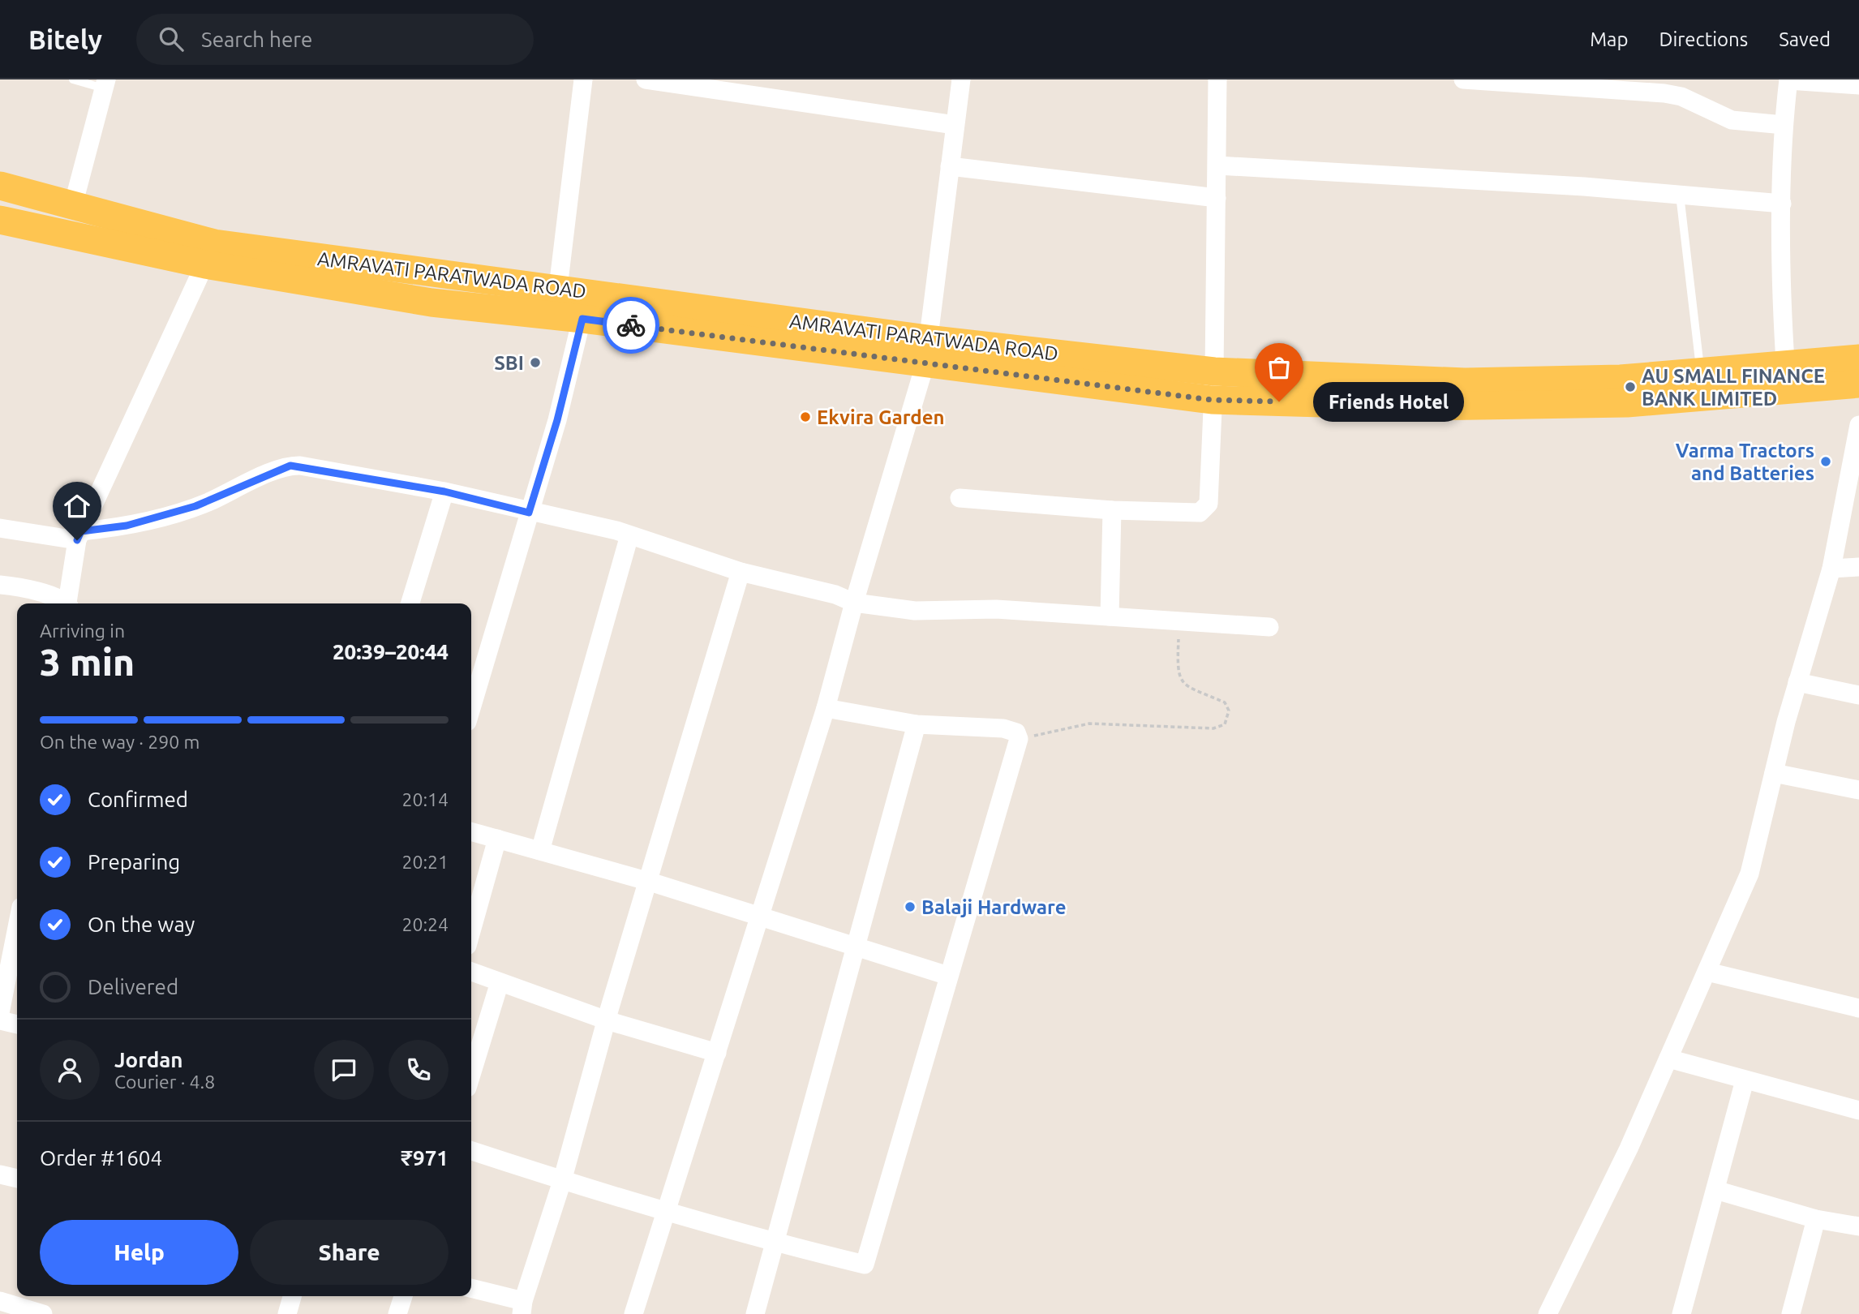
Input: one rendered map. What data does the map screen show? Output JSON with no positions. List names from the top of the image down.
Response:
{
  "streets": {
    "main road": ["AMRAVATI PARATWADA ROAD"]
  },
  "places": [
    "SBI",
    "AU SMALL FINANCE BANK LIMITED",
    "Friends Hotel",
    "Ekvira Garden",
    "Varma Tractors and Batteries",
    "Balaji Hardware"
  ],
  "page": {
    "header": "Bitely",
    "search": "Search here",
    "nav": ["Map", "Directions", "Saved"],
    "bubble": "Friends Hotel",
    "heading": ["3 min", "Arriving in", "20:39–20:44"],
    "panel": [
      "Jordan",
      "Courier · 4.8",
      "Order #1604",
      "₹971"
    ],
    "bar": "On the way · 290 m",
    "list": [
      ["Confirmed", "20:14"],
      ["Preparing", "20:21"],
      ["On the way", "20:24"],
      "Delivered"
    ],
    "buttons": ["Help", "Share"]
  }
}
